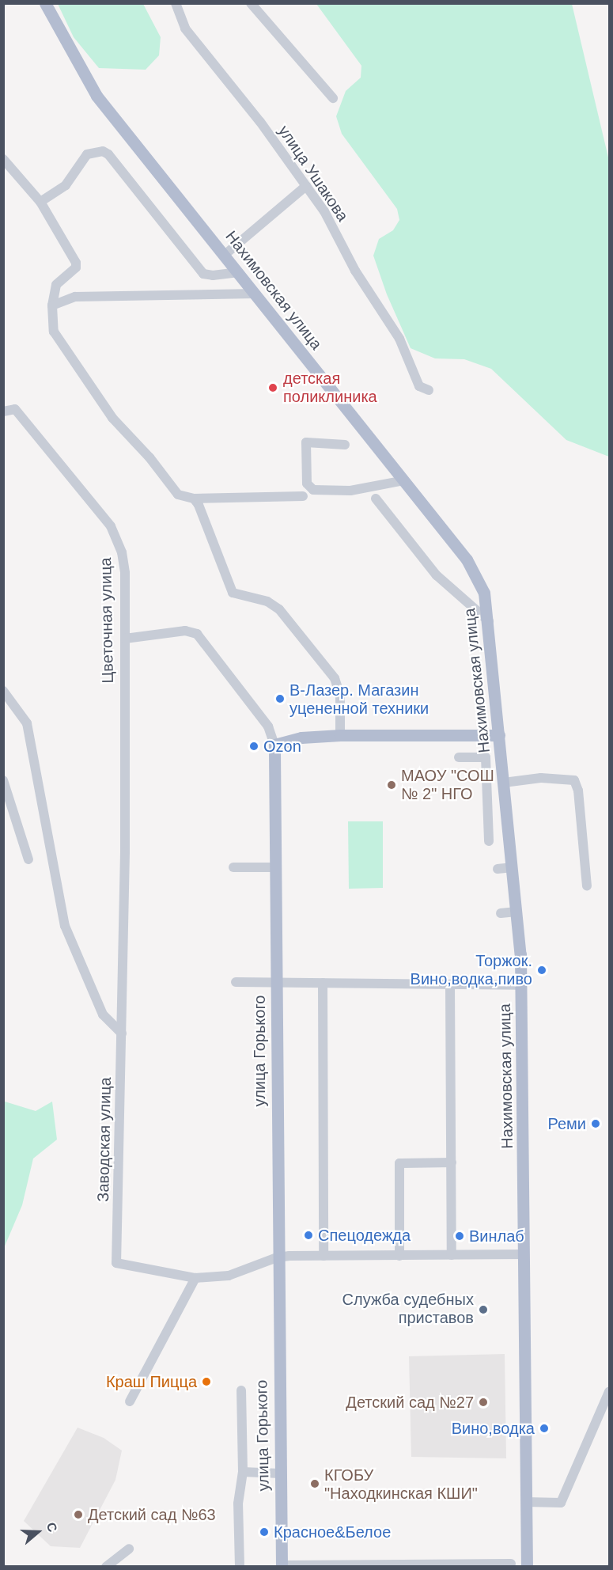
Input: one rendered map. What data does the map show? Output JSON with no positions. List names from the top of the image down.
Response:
{
  "streets": {
    "main road": ["Нахимовская улица", "улица Горького"],
    "street": ["улица Ушакова", "Цветочная улица", "Заводская улица"]
  },
  "crossings": [
    ["Нахимовская улица", "Заводская улица"],
    ["Цветочная улица", "улица Горького"],
    ["Цветочная улица", "Заводская улица"],
    ["улица Горького", "Заводская улица"]
  ],
  "places": [
    "детская поликлиника",
    "В-Лазер. Магазин уцененной техники",
    "Ozon",
    "МАОУ \"СОШ № 2\" НГО",
    "Торжок. Вино,водка,пиво",
    "Реми",
    "Спецодежда",
    "Винлаб",
    "Служба судебных приставов",
    "Краш Пицца",
    "Детский сад №27",
    "Вино,водка",
    "КГОБУ \"Находкинская КШИ\"",
    "Детский сад №63",
    "Красное&Белое"
  ],
  "north": "right"
}
